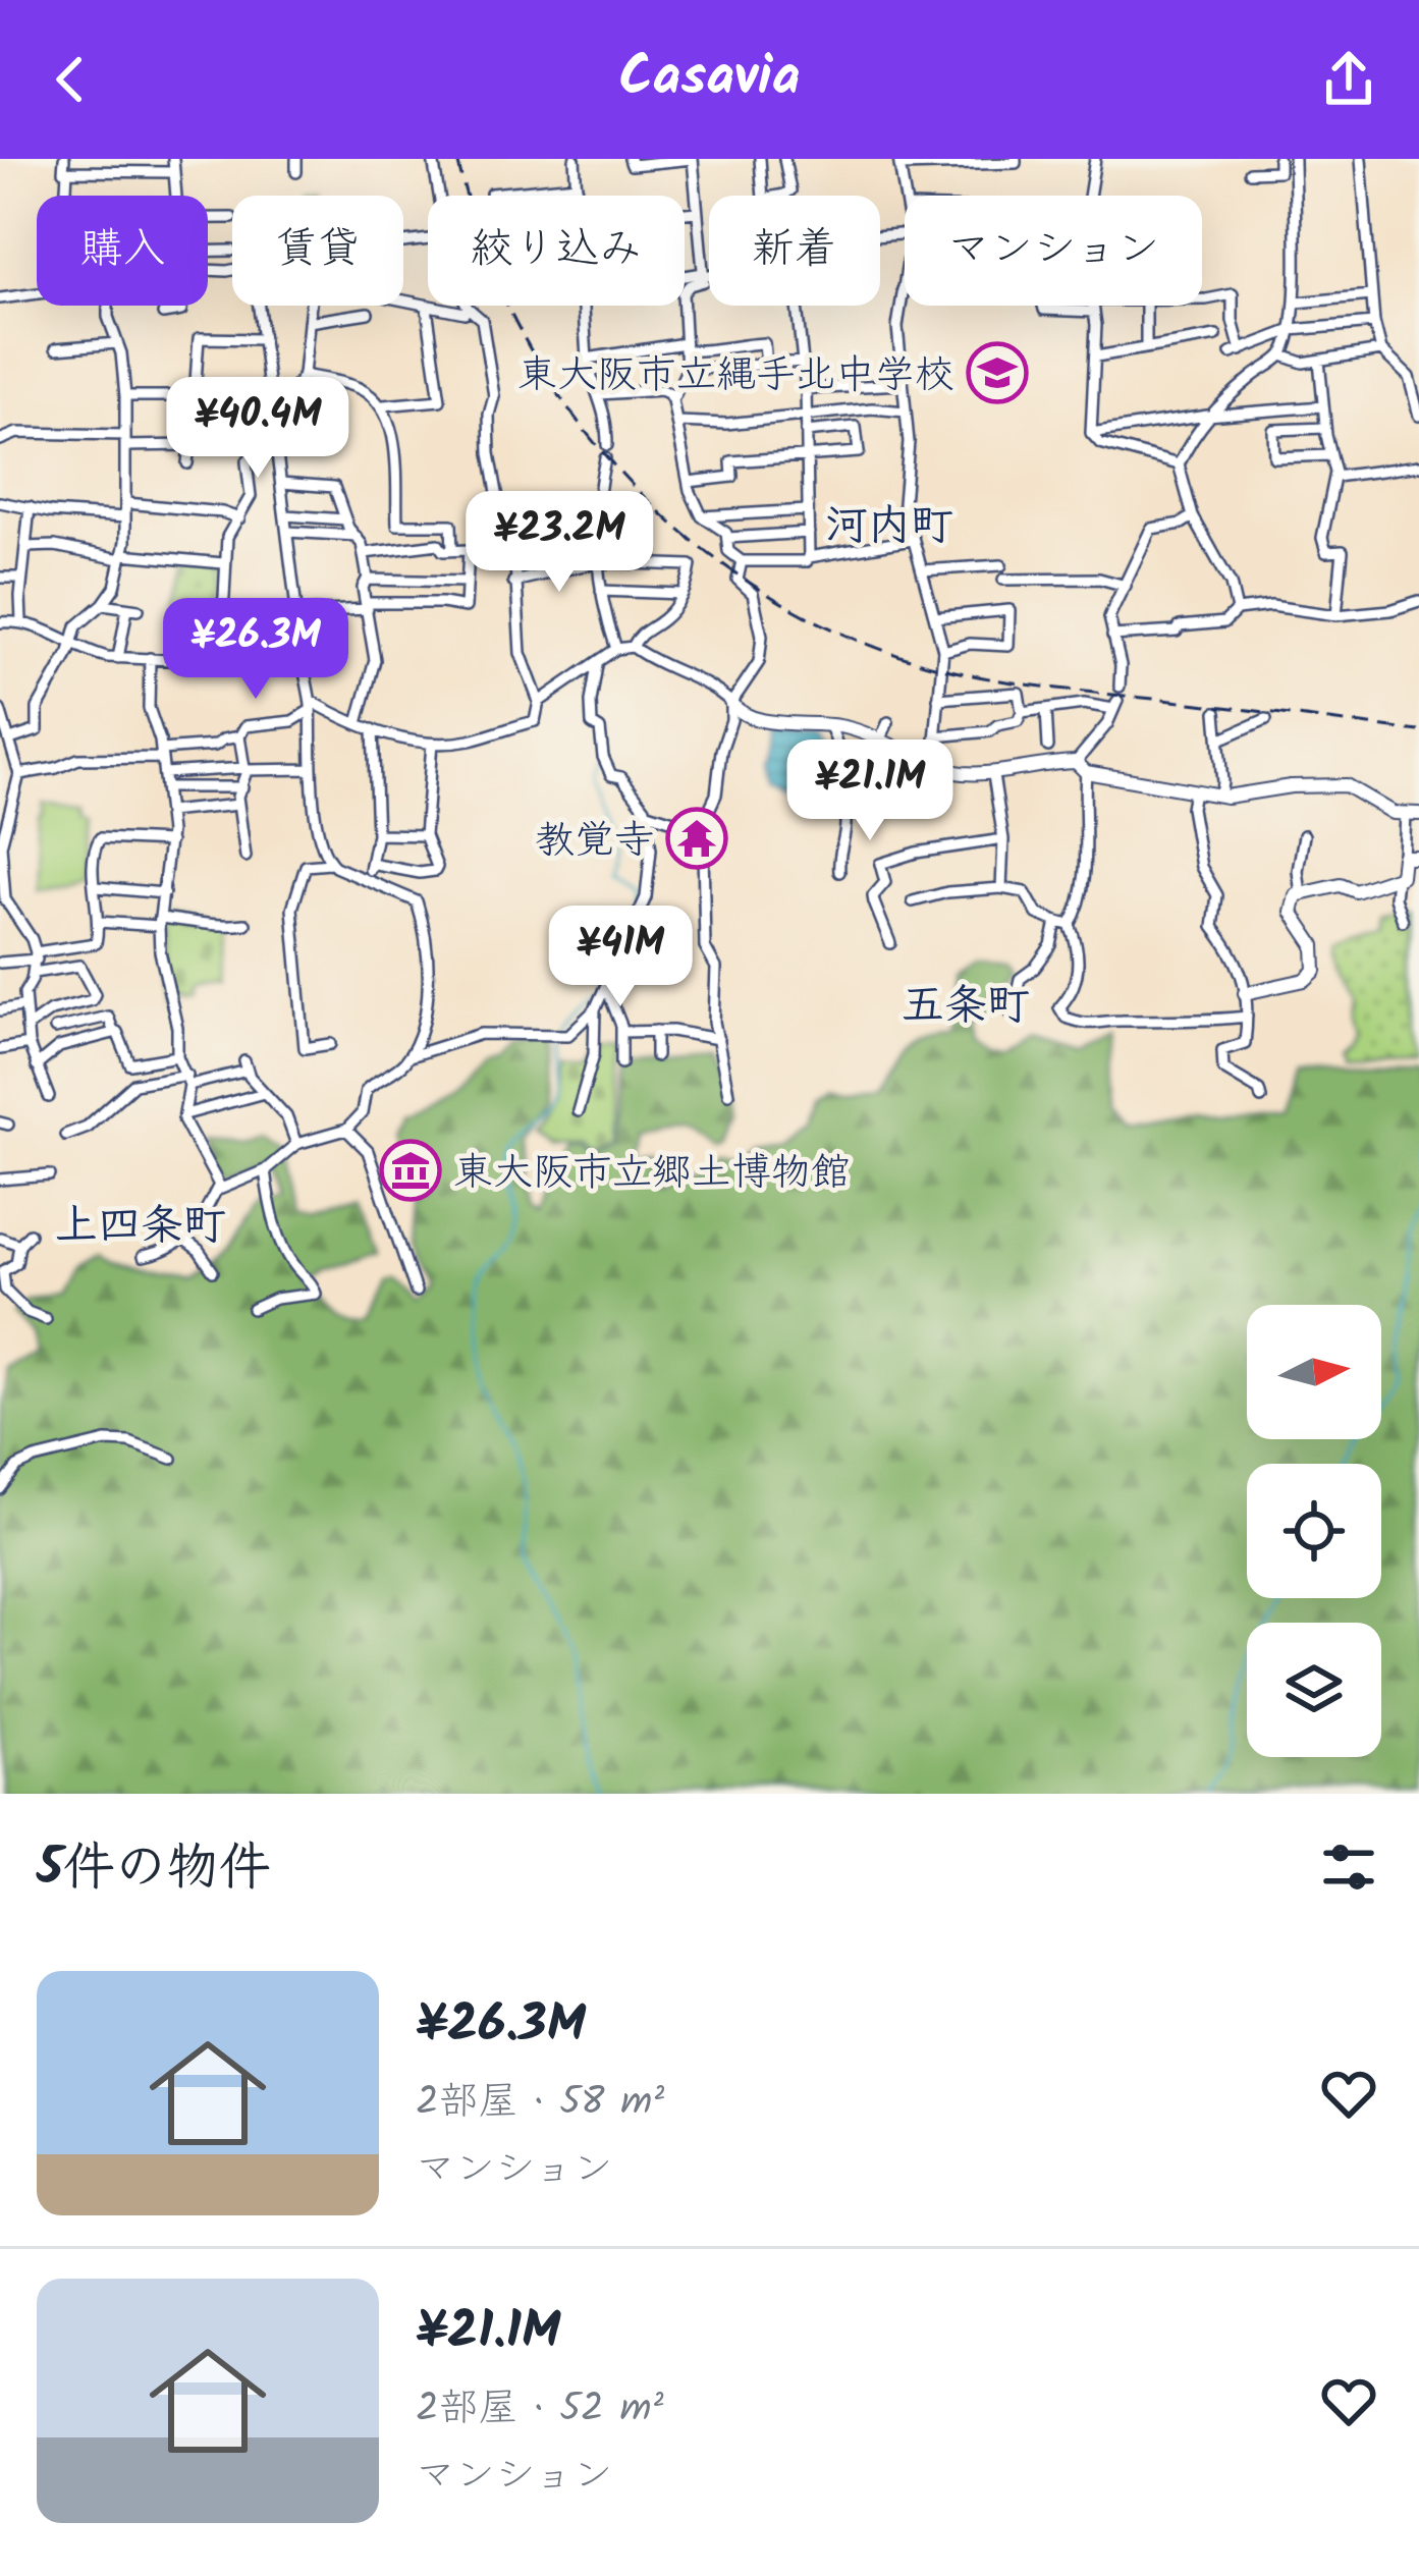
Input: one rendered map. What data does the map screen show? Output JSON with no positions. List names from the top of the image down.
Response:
{
  "districts": ["河内町", "五条町", "上四条町"],
  "places": {
    "school or university": ["東大阪市立縄手北中学校"],
    "temple": ["教覚寺"],
    "museum": ["東大阪市立郷土博物館"]
  },
  "north": "right",
  "page": {
    "header": "Casavia",
    "chip": [
      "購入",
      "賃貸",
      "絞り込み",
      "新着",
      "マンション"
    ],
    "price": [
      "¥40.4M",
      "¥23.2M",
      "¥26.3M",
      "¥21.1M",
      "¥41M"
    ],
    "heading": "5件の物件",
    "list": [
      {
        "name": "¥26.3M",
        "note": "2部屋 · 58 m² · マンション"
      },
      {
        "name": "¥21.1M",
        "note": "2部屋 · 52 m² · マンション"
      }
    ]
  }
}
